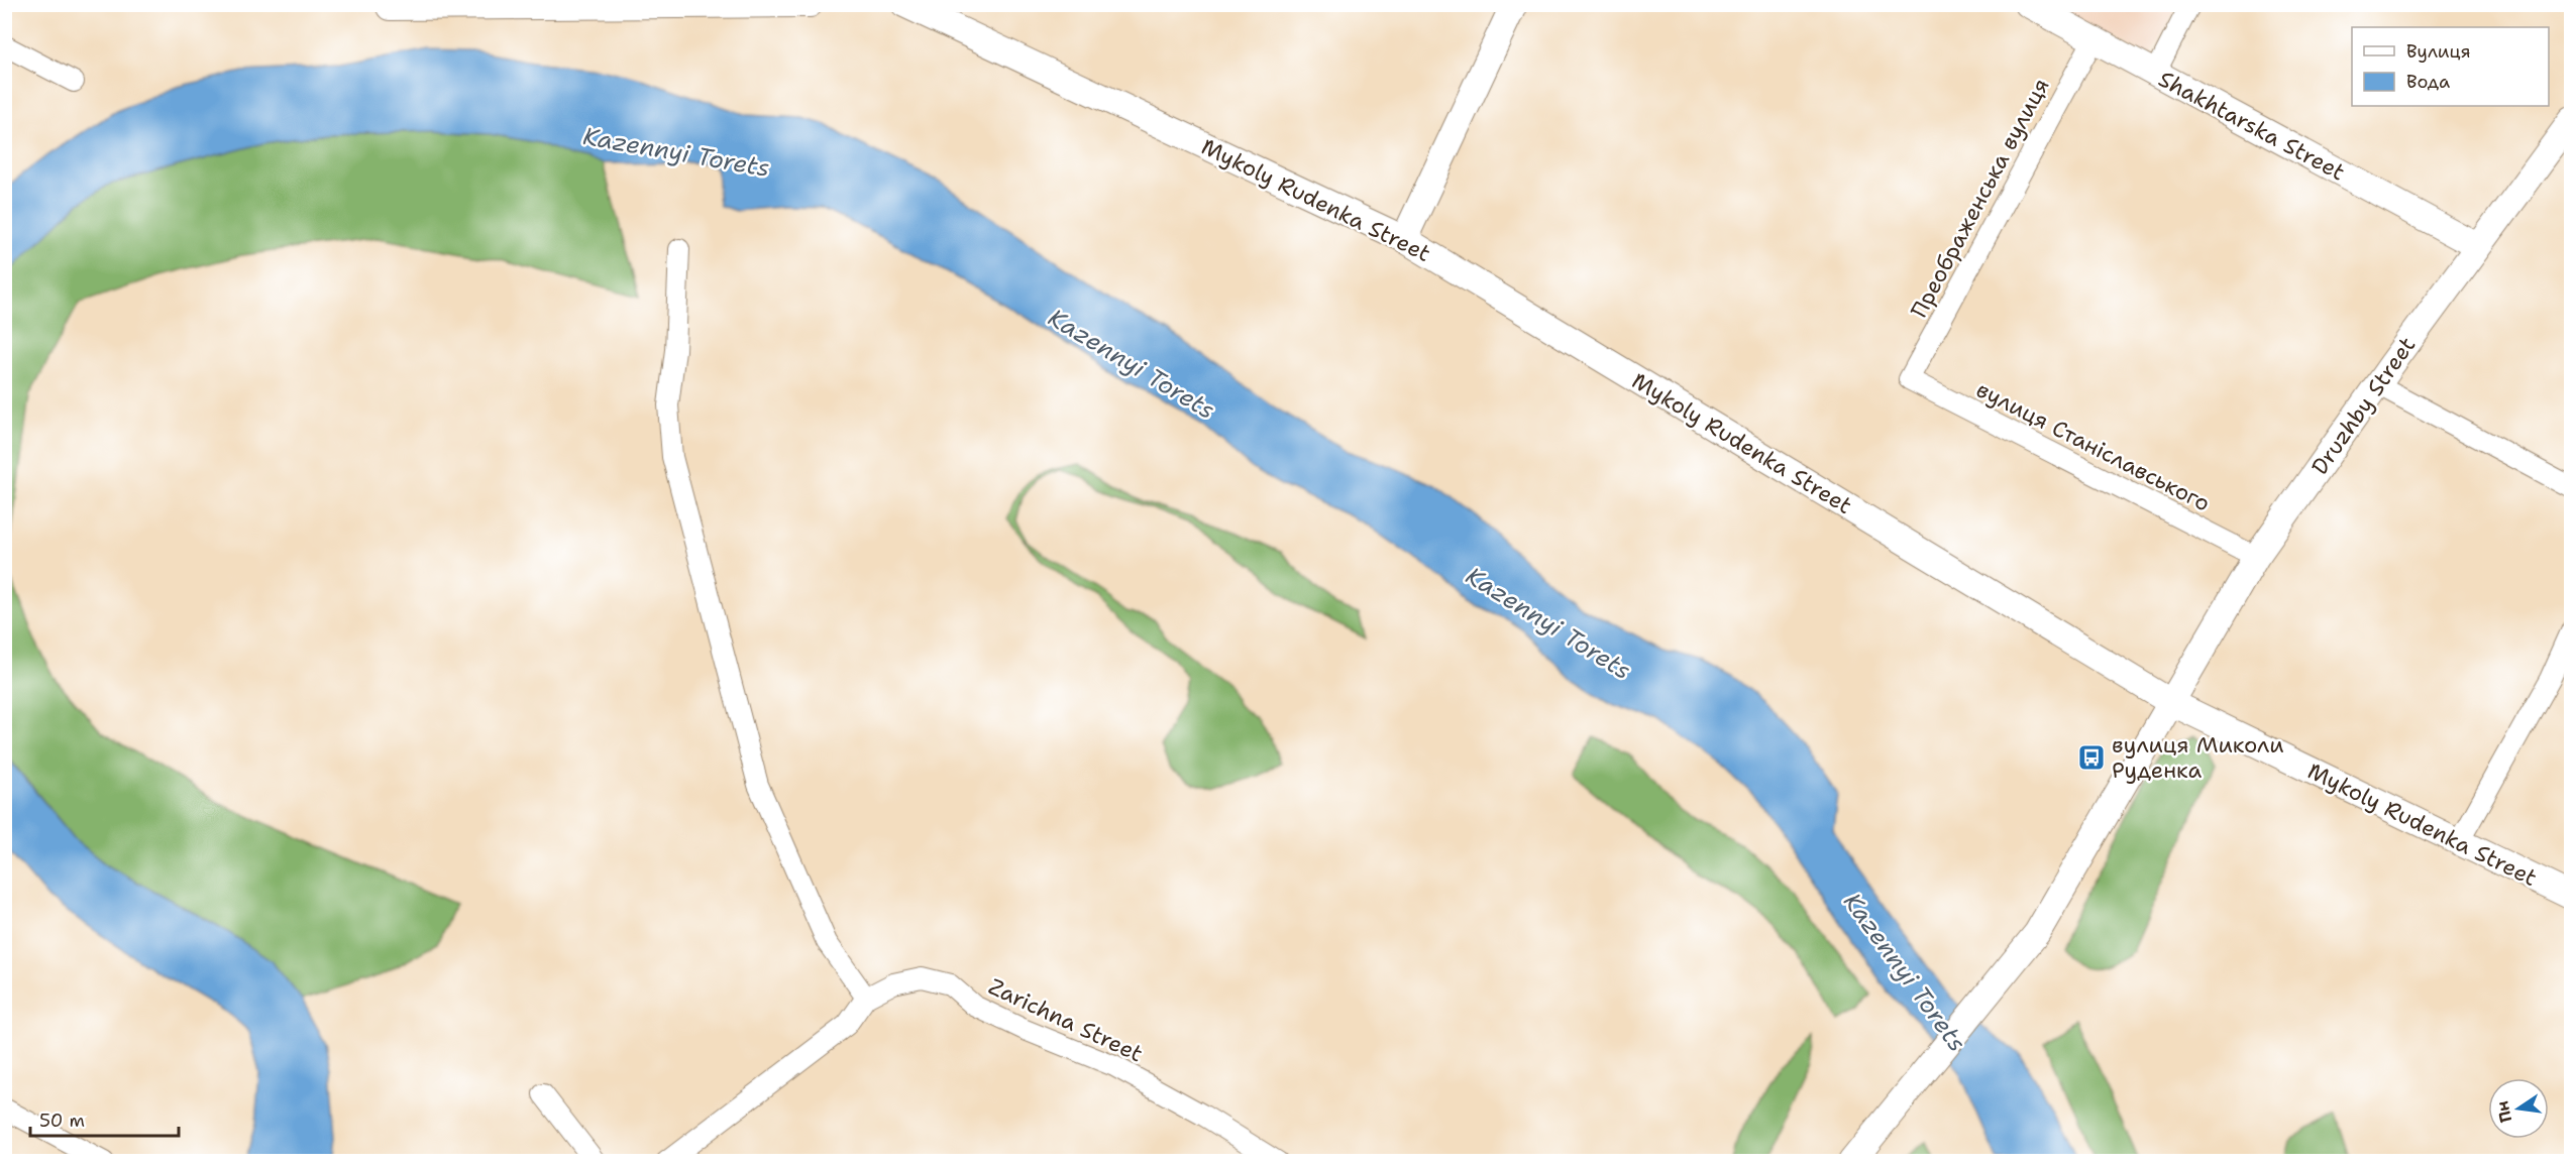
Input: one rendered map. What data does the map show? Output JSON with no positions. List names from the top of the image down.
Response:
{
  "streets": {
    "street": [
      "Shakhtarska Street",
      "Преображенська вулиця",
      "Mykoly Rudenka Street",
      "Druzhby Street",
      "вулиця Станіславського",
      "Zarichna Street"
    ]
  },
  "crossings": [
    ["Shakhtarska Street", "Преображенська вулиця"],
    ["Shakhtarska Street", "Druzhby Street"],
    ["Преображенська вулиця", "вулиця Станіславського"],
    ["Mykoly Rudenka Street", "Druzhby Street"],
    ["Druzhby Street", "вулиця Станіславського"]
  ],
  "water": ["Kazennyi Torets"],
  "places": {
    "bus stop": ["вулиця Миколи Руденка"]
  },
  "legend": ["Вулиця", "Вода"],
  "scale_bar": "50 m",
  "north": "left"
}
